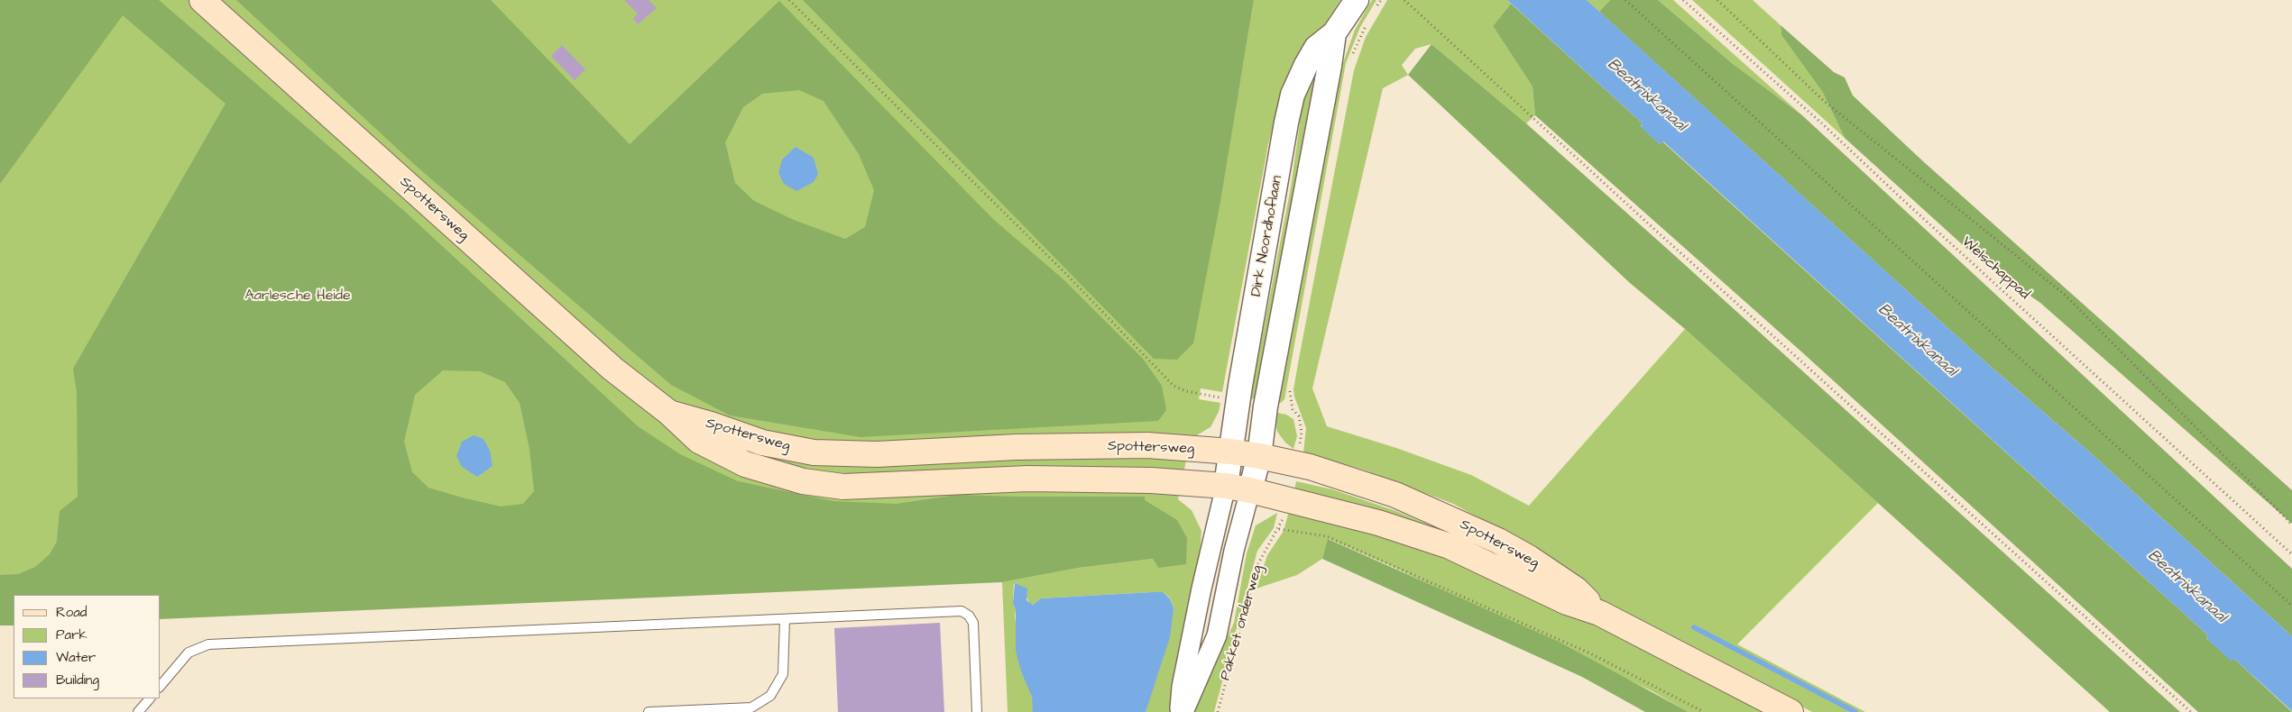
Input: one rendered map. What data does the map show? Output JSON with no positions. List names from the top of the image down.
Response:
{
  "streets": {
    "main road": ["Spottersweg"],
    "street": ["Dirk Noordhoflaan", "Pakket onderweg"],
    "path": ["Welschappad"]
  },
  "crossings": [
    ["Spottersweg", "Dirk Noordhoflaan"],
    ["Spottersweg", "Pakket onderweg"],
    ["Dirk Noordhoflaan", "Pakket onderweg"]
  ],
  "water": ["Beatrixkanaal"],
  "parks": ["Aarlesche Heide"],
  "legend": [
    "Road",
    "Park",
    "Water",
    "Building"
  ]
}
